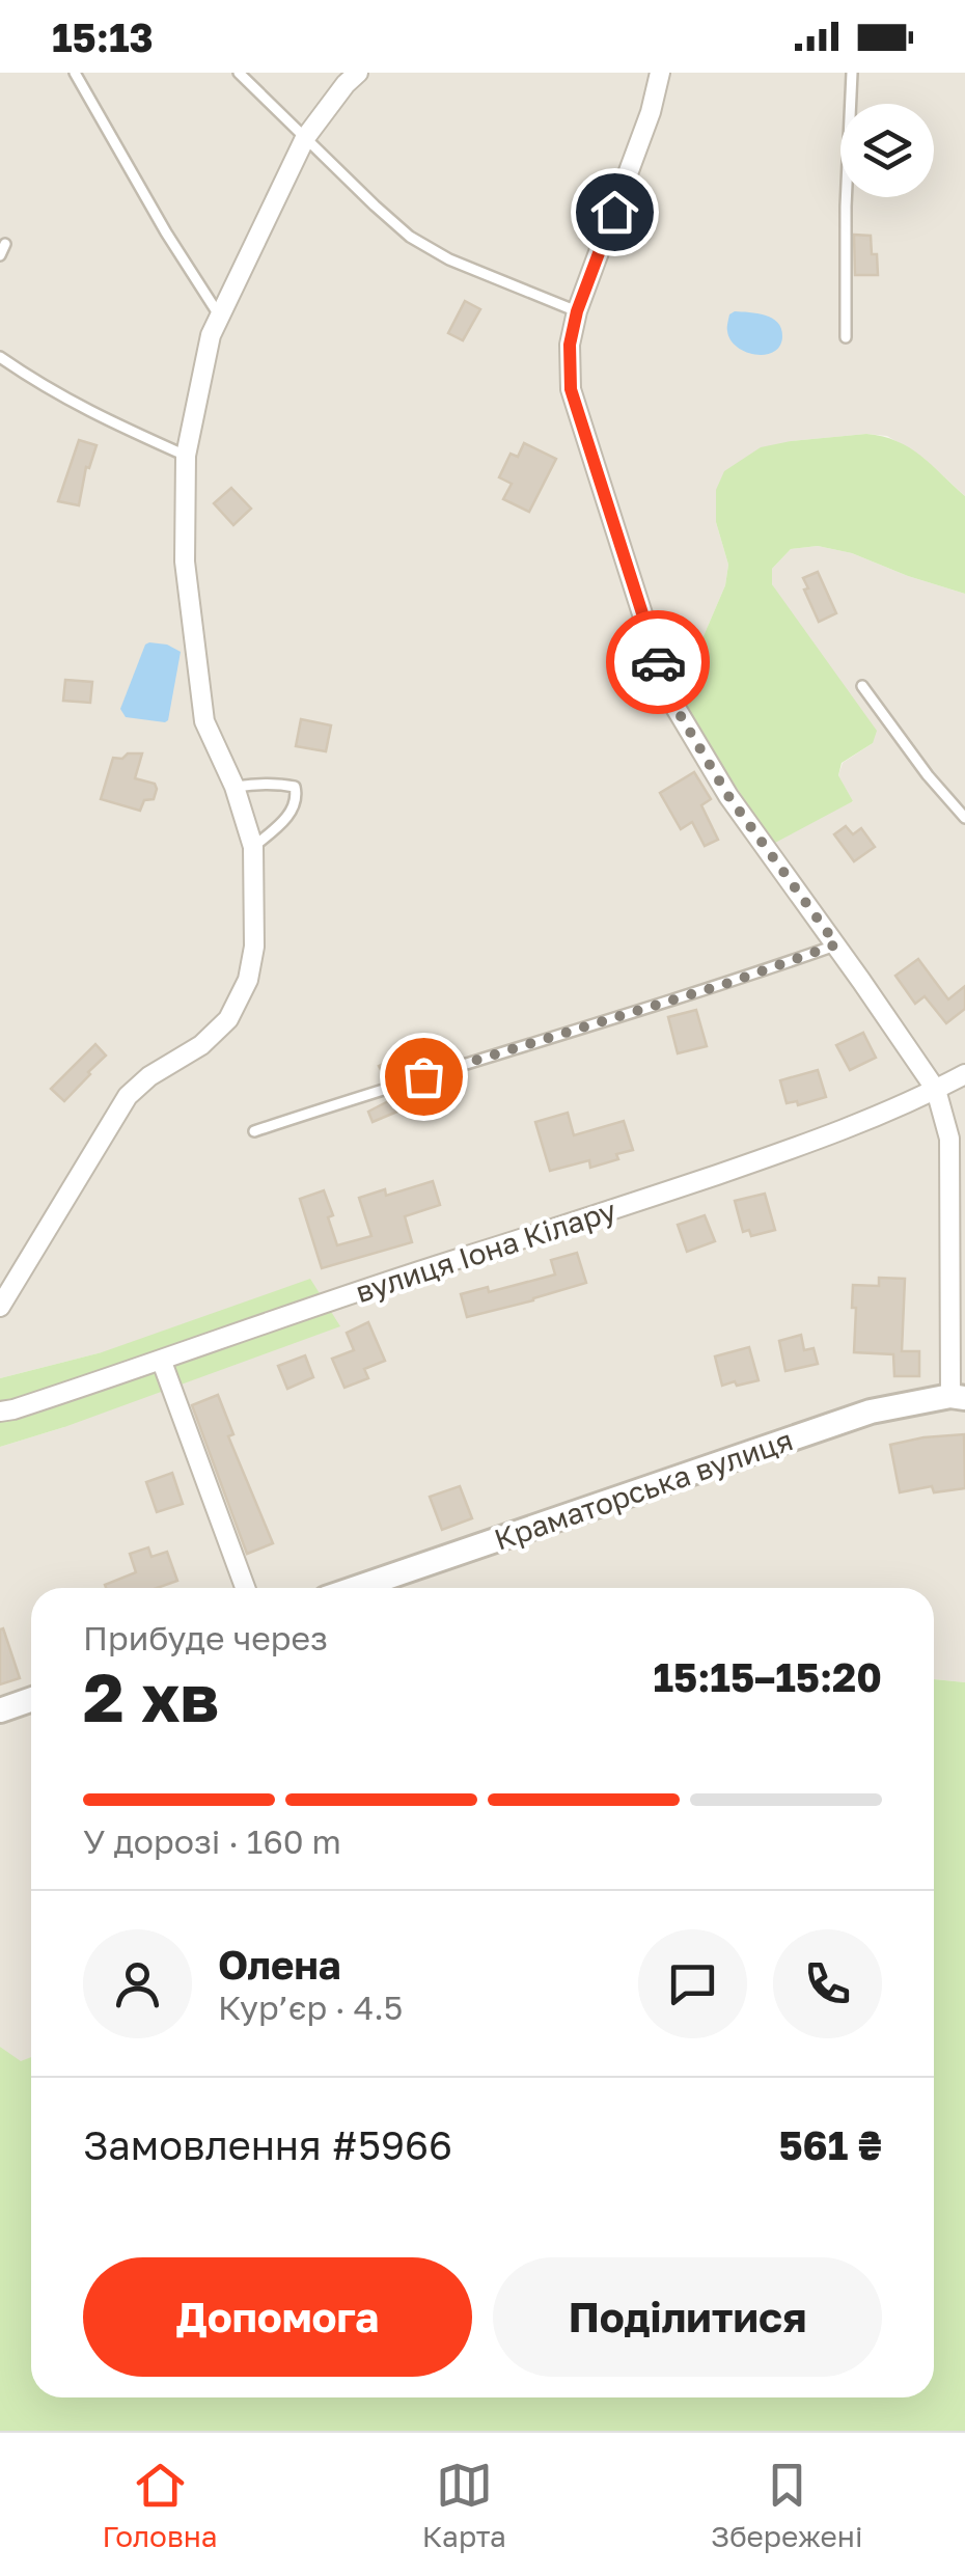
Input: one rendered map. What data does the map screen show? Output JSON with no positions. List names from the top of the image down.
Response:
{
  "streets": {
    "street": ["вулиця Іона Кілару", "Краматорська вулиця"]
  },
  "page": {
    "status": "15:13",
    "heading": ["2 хв", "Прибуде через", "15:15–15:20"],
    "panel": [
      "Олена",
      "Кур’єр · 4.5",
      "Замовлення #5966",
      "561 ₴"
    ],
    "bar": "У дорозі · 160 m",
    "buttons": ["Допомога", "Поділитися"],
    "tabs": ["Головна", "Карта", "Збережені"]
  }
}
